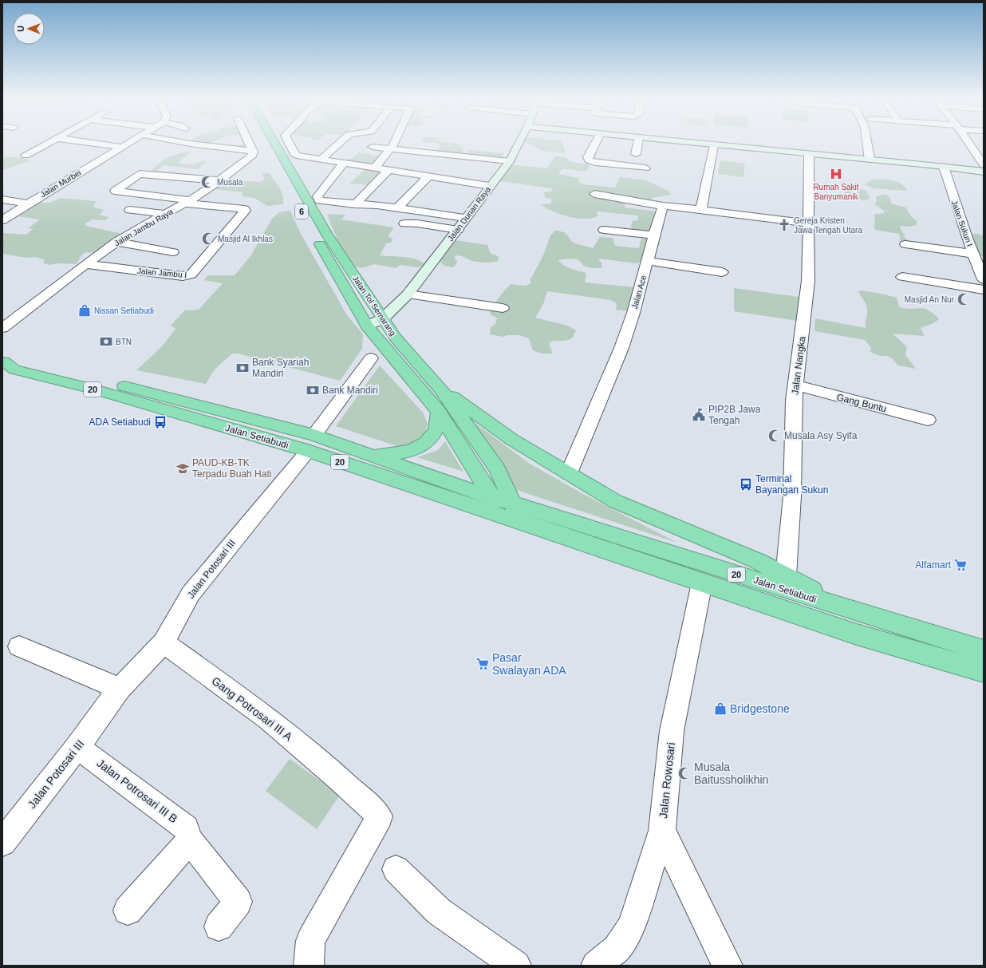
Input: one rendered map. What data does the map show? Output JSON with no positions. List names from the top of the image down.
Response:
{
  "streets": {
    "highway": [
      "6",
      "Jalan Tol Semarang",
      "20",
      "Jalan Setiabudi"
    ],
    "main road": ["Jalan Durian Raya"],
    "street": [
      "Jalan Murbei",
      "Jalan Sukun I",
      "Jalan Jambu Raya",
      "Jalan Jambu I",
      "Jalan Ace",
      "Jalan Nangka",
      "Gang Buntu",
      "Jalan Potosari III",
      "Gang Potrosari III A",
      "Jalan Rowosari",
      "Jalan Potrosari III B"
    ]
  },
  "crossings": [
    ["Jalan Durian Raya", "Jalan Tol Semarang"],
    ["Jalan Jambu Raya", "Jalan Jambu I"],
    ["Jalan Tol Semarang", "Jalan Setiabudi"],
    ["Jalan Nangka", "Gang Buntu"],
    ["Jalan Setiabudi", "Jalan Potosari III"],
    ["Jalan Setiabudi", "Jalan Rowosari"],
    ["Jalan Potosari III", "Gang Potrosari III A"],
    ["Jalan Potosari III", "Jalan Potrosari III B"]
  ],
  "places": {
    "hospital": ["Rumah Sakit Banyumanik"],
    "mosque": [
      "Musala",
      "Masjid Al Ikhlas",
      "Masjid An Nur",
      "Musala Asy Syifa",
      "Musala Baitussholikhin"
    ],
    "church": ["Gereja Kristen Jawa Tengah Utara"],
    "shop": ["Nissan Setiabudi", "Bridgestone"],
    "bank": ["BTN", "Bank Syariah Mandiri", "Bank Mandiri"],
    "public building": ["PIP2B Jawa Tengah"],
    "bus stop": ["ADA Setiabudi", "Terminal Bayangan Sukun"],
    "school or university": ["PAUD-KB-TK Terpadu Buah Hati"],
    "supermarket": ["Alfamart", "Pasar Swalayan ADA"]
  },
  "north": "left"
}
